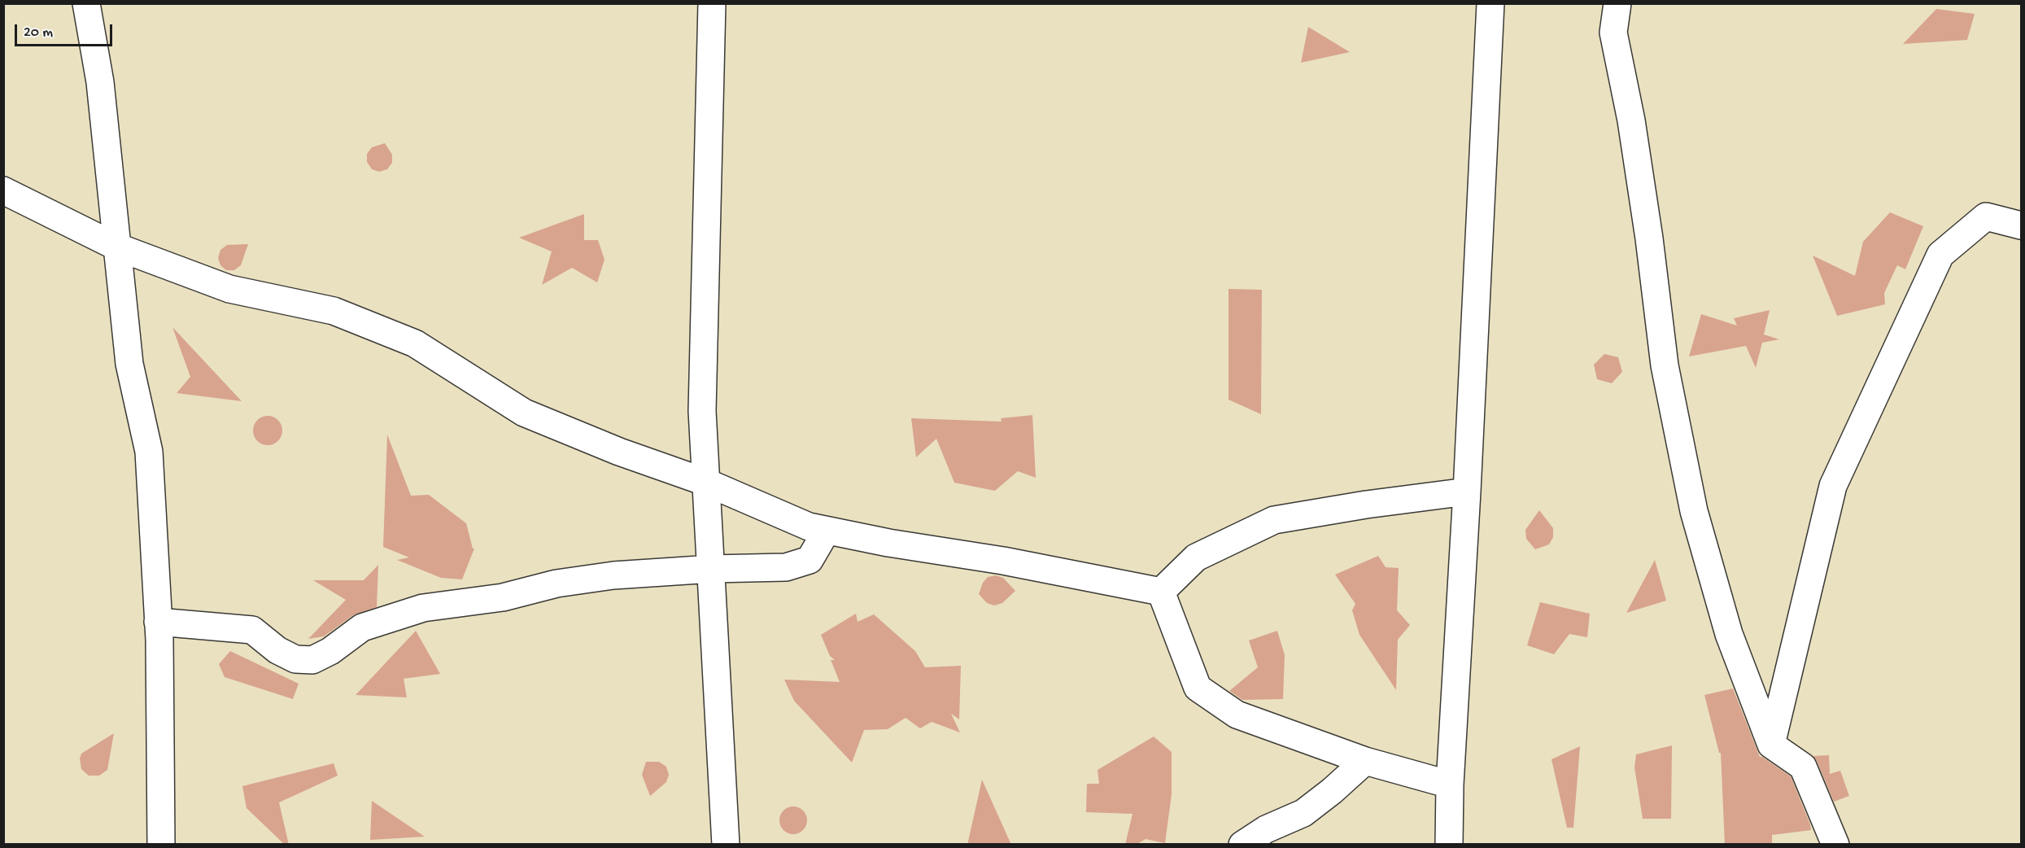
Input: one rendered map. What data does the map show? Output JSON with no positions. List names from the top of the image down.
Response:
{
  "scale_bar": "20 m"
}
